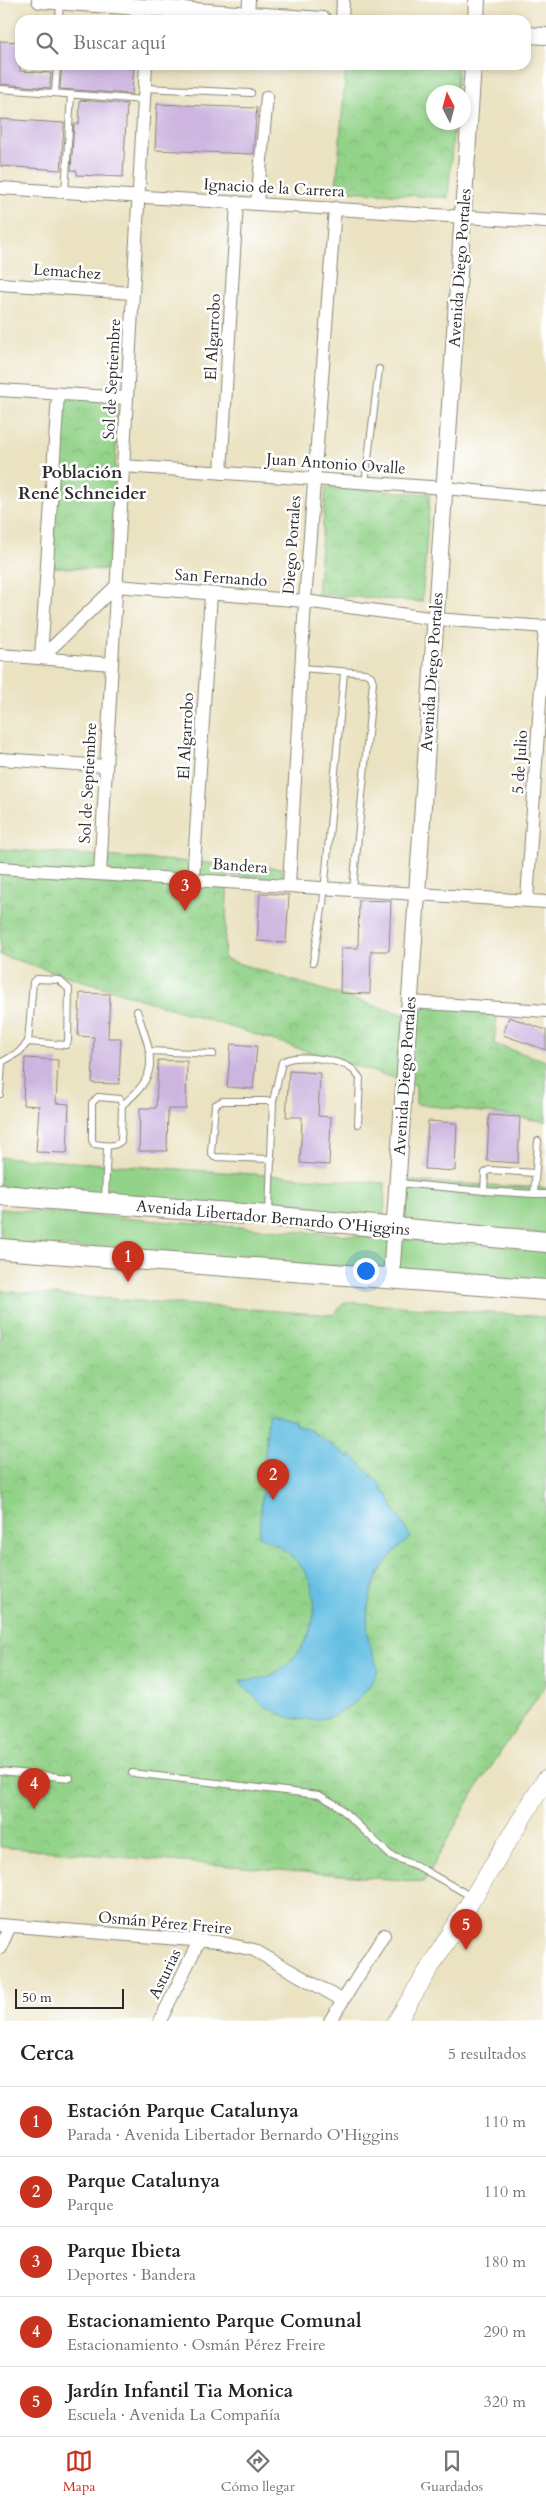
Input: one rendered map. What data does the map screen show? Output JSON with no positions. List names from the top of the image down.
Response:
{
  "streets": {
    "main road": ["Avenida Libertador Bernardo O'Higgins"],
    "street": [
      "Ignacio de la Carrera",
      "Avenida Diego Portales",
      "Lemachez",
      "El Algarrobo",
      "Sol de Septiembre",
      "Juan Antonio Ovalle",
      "Diego Portales",
      "San Fernando",
      "5 de Julio",
      "Bandera",
      "Osmán Pérez Freire",
      "Asturias"
    ]
  },
  "crossings": [
    ["Ignacio de la Carrera", "Avenida Diego Portales"],
    ["Ignacio de la Carrera", "El Algarrobo"],
    ["Ignacio de la Carrera", "Sol de Septiembre"],
    ["Ignacio de la Carrera", "Diego Portales"],
    ["Avenida Diego Portales", "Juan Antonio Ovalle"],
    ["Avenida Diego Portales", "San Fernando"],
    ["Avenida Diego Portales", "Bandera"],
    ["Avenida Diego Portales", "Avenida Libertador Bernardo O'Higgins"],
    ["Lemachez", "Sol de Septiembre"],
    ["El Algarrobo", "Juan Antonio Ovalle"],
    ["El Algarrobo", "San Fernando"],
    ["El Algarrobo", "Bandera"],
    ["Sol de Septiembre", "Juan Antonio Ovalle"],
    ["Sol de Septiembre", "San Fernando"],
    ["Sol de Septiembre", "Bandera"],
    ["Juan Antonio Ovalle", "Diego Portales"],
    ["Diego Portales", "San Fernando"],
    ["Diego Portales", "Bandera"],
    ["San Fernando", "5 de Julio"],
    ["5 de Julio", "Bandera"],
    ["Osmán Pérez Freire", "Asturias"]
  ],
  "districts": ["Población René Schneider"],
  "scale_bar": "50 m",
  "north": "top",
  "page": {
    "search": "Buscar aquí",
    "pins": [
      "3",
      "1",
      "2",
      "4",
      "5"
    ],
    "scale": "50 m",
    "heading": ["Cerca", "5 resultados"],
    "list": [
      {
        "mark": "1",
        "name": "Estación Parque Catalunya",
        "note": "Parada · Avenida Libertador Bernardo O'Higgins",
        "value": "110 m"
      },
      {
        "mark": "2",
        "name": "Parque Catalunya",
        "note": "Parque",
        "value": "110 m"
      },
      {
        "mark": "3",
        "name": "Parque Ibieta",
        "note": "Deportes · Bandera",
        "value": "180 m"
      },
      {
        "mark": "4",
        "name": "Estacionamiento Parque Comunal",
        "note": "Estacionamiento · Osmán Pérez Freire",
        "value": "290 m"
      },
      {
        "mark": "5",
        "name": "Jardín Infantil Tia Monica",
        "note": "Escuela · Avenida La Compañía",
        "value": "320 m"
      }
    ],
    "nav": ["Mapa", "Cómo llegar", "Guardados"]
  }
}
